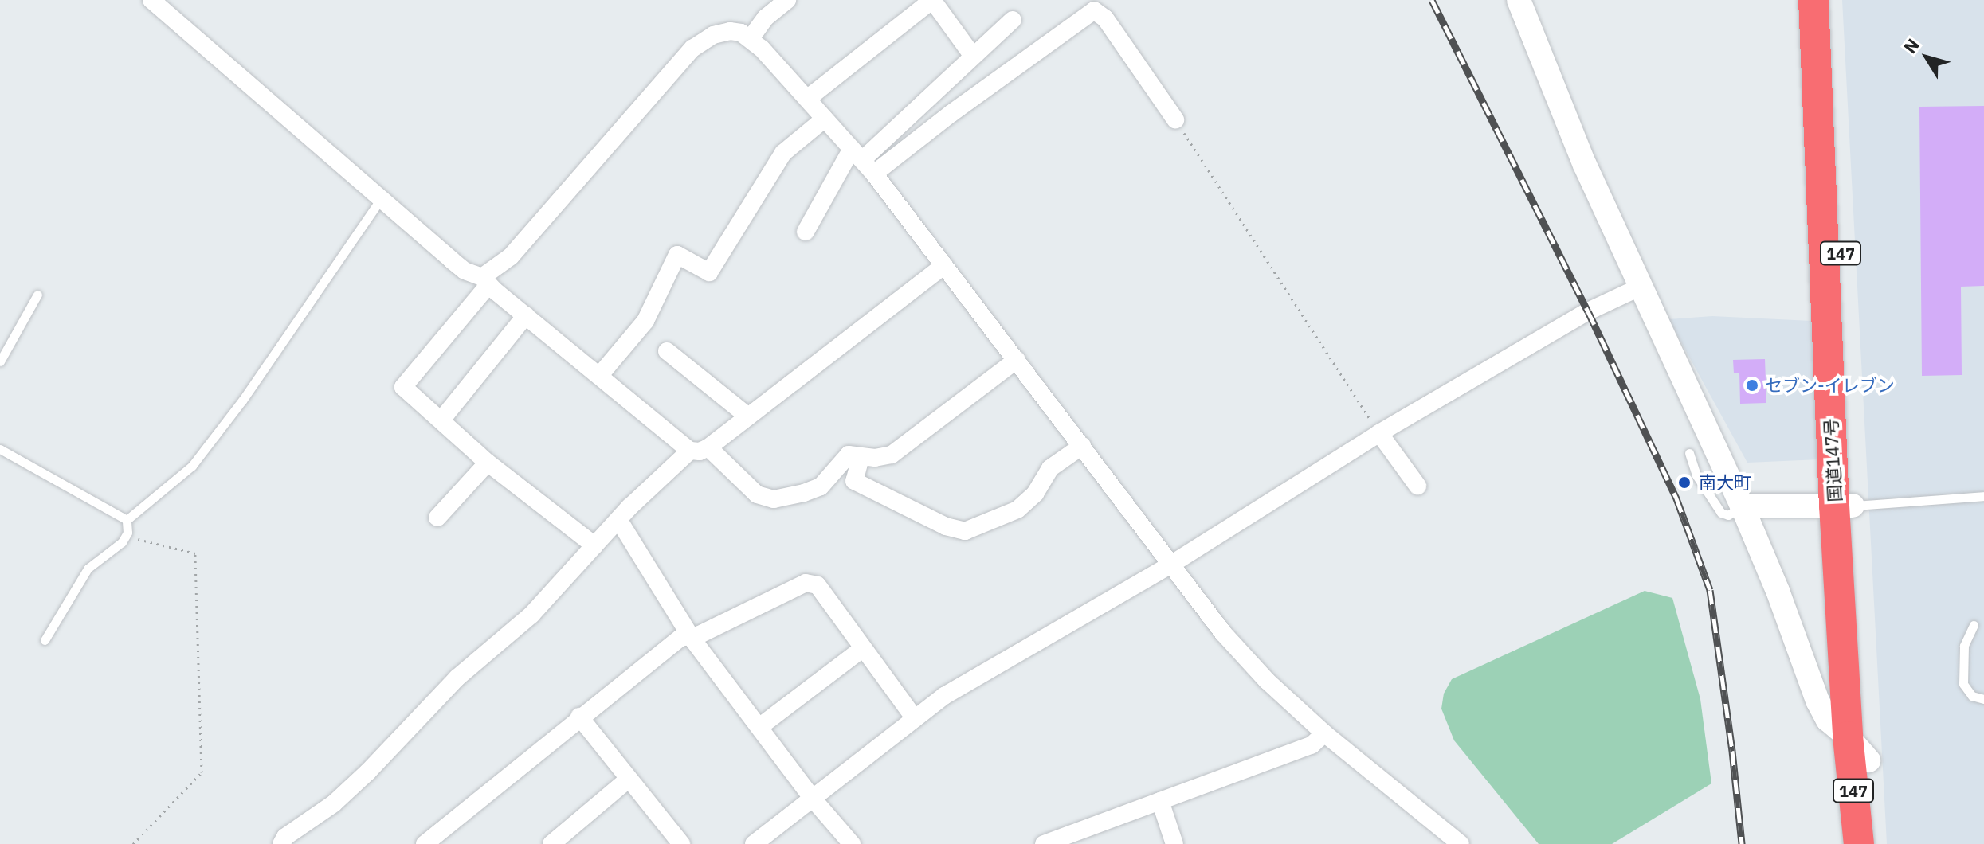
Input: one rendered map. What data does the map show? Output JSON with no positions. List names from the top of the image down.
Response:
{
  "streets": {
    "highway": ["147", "国道147号"]
  },
  "places": ["セブン-イレブン", "南大町"],
  "north": "top left"
}
